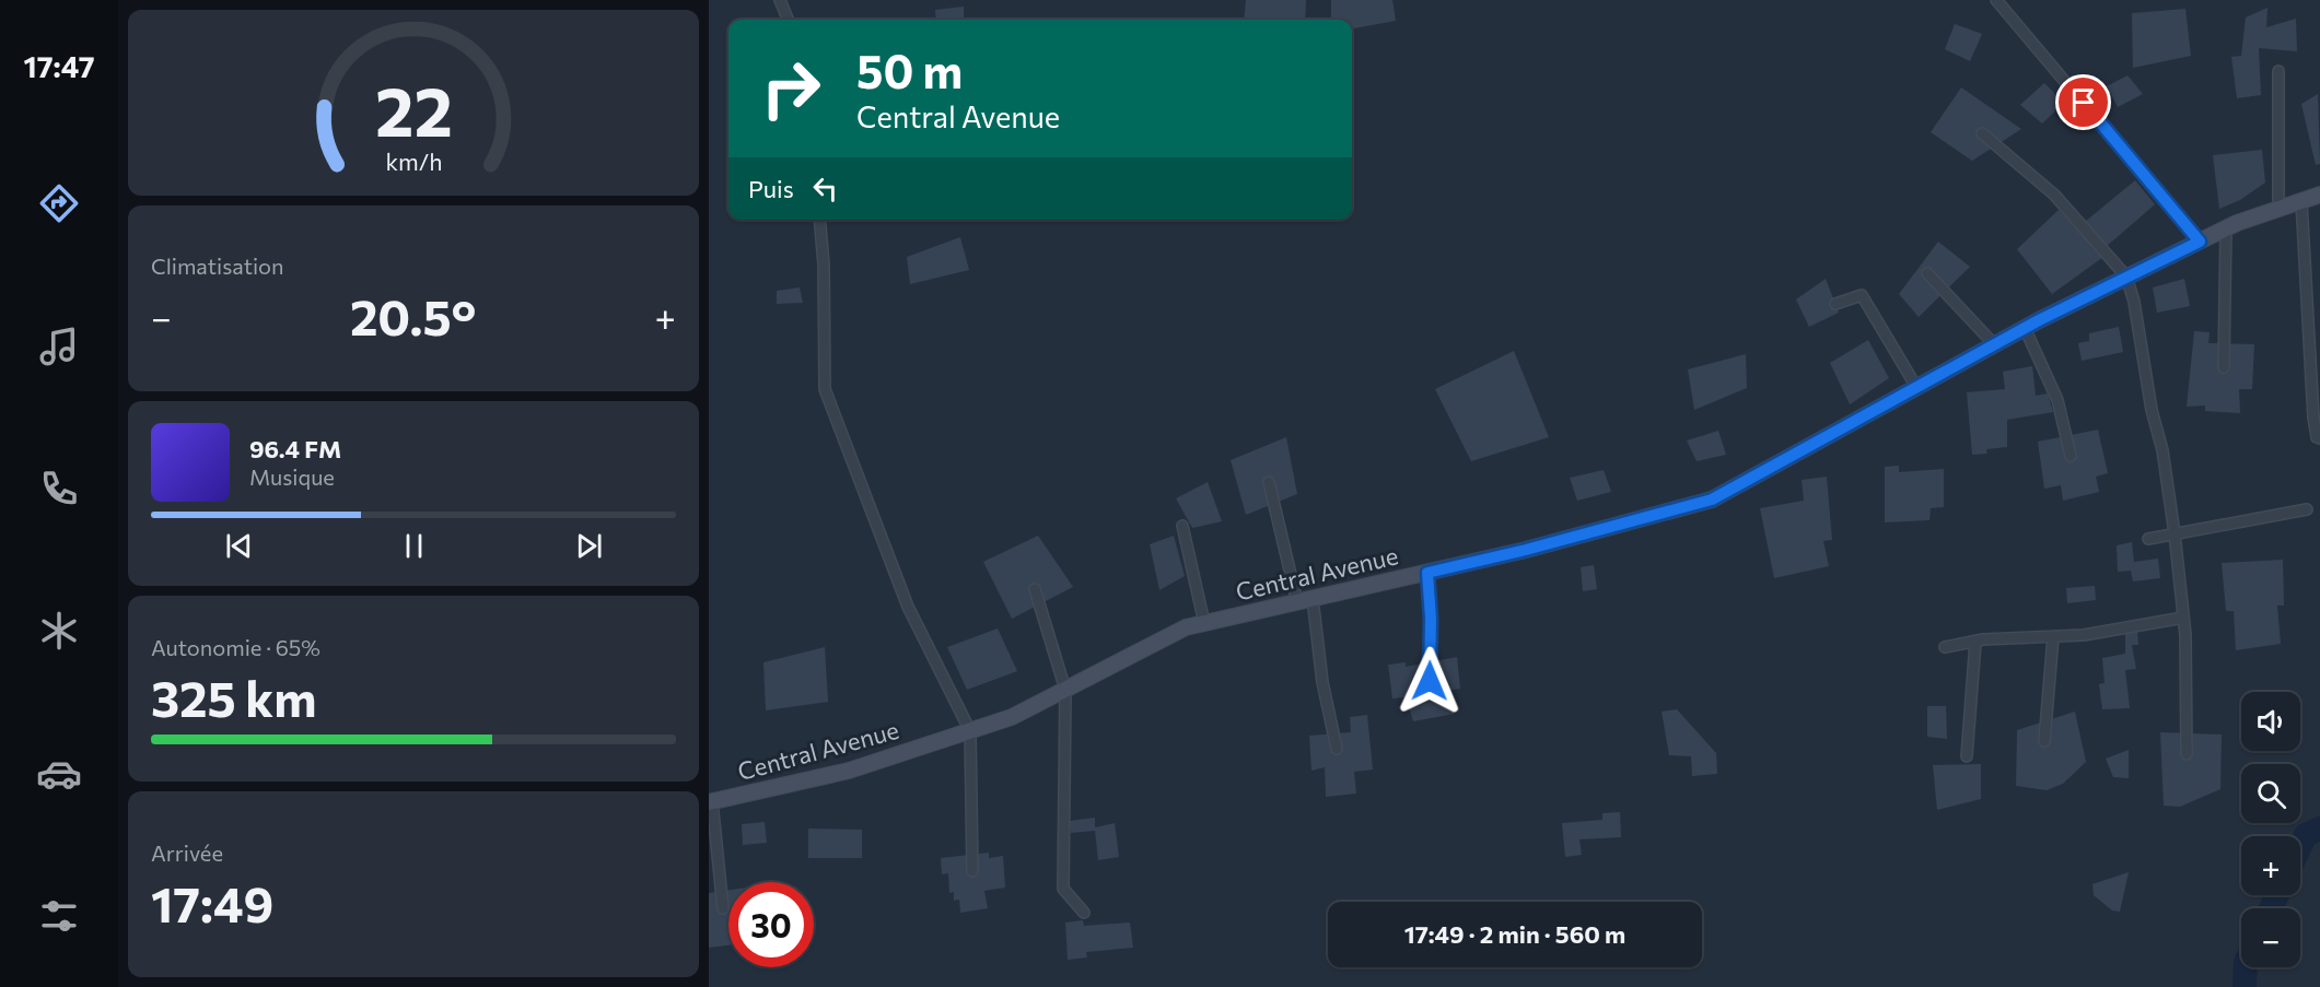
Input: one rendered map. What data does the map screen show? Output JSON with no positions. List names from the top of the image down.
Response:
{
  "streets": {
    "street": ["Central Avenue"]
  },
  "page": {
    "tabs": "17:47",
    "turn": ["50 m", "Central Avenue"],
    "then": "Puis",
    "tile": [
      "Climatisation",
      ["Autonomie · 65%", "325 km"],
      ["Arrivée", "17:49"]
    ],
    "heat": ["−", "20.5°", "+"],
    "song": ["96.4 FM", "Musique"],
    "map_buttons": ["+", "−"],
    "limit": "30",
    "trip": "17:49 · 2 min · 560 m",
    "gauge": ["22", "km/h"]
  }
}
